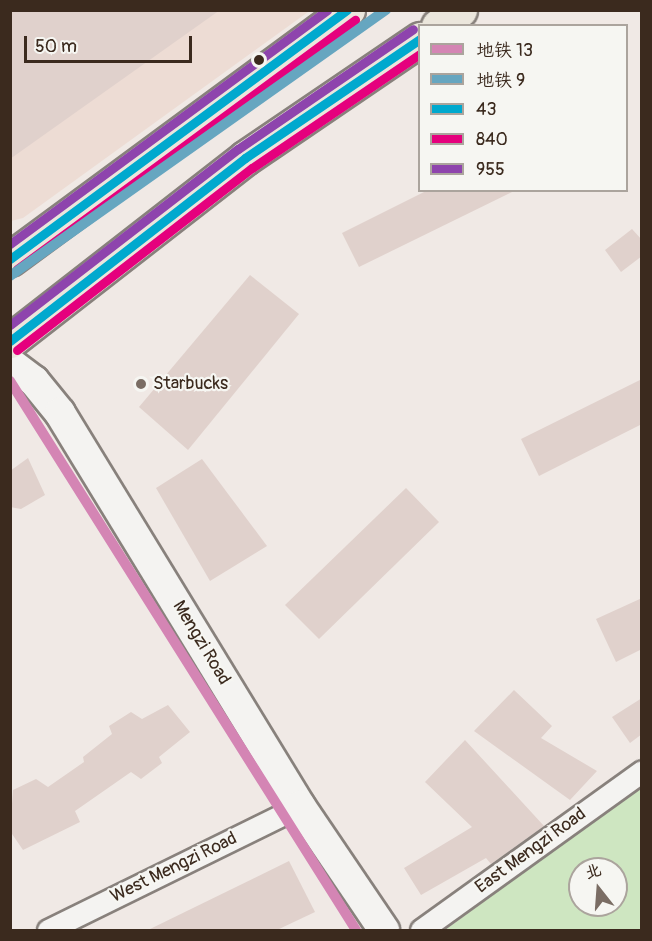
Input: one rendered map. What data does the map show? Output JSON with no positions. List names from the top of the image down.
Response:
{
  "streets": {
    "street": ["Mengzi Road", "East Mengzi Road", "West Mengzi Road"]
  },
  "crossings": [
    ["Mengzi Road", "West Mengzi Road"]
  ],
  "places": ["Starbucks"],
  "lines": [
    "metro line 9",
    "transit line 43",
    "transit line 955",
    "transit line 840",
    "metro line 13"
  ],
  "legend": [
    "地铁 13",
    "地铁 9",
    "43",
    "840",
    "955"
  ],
  "scale_bar": "50 m",
  "north": "top"
}
